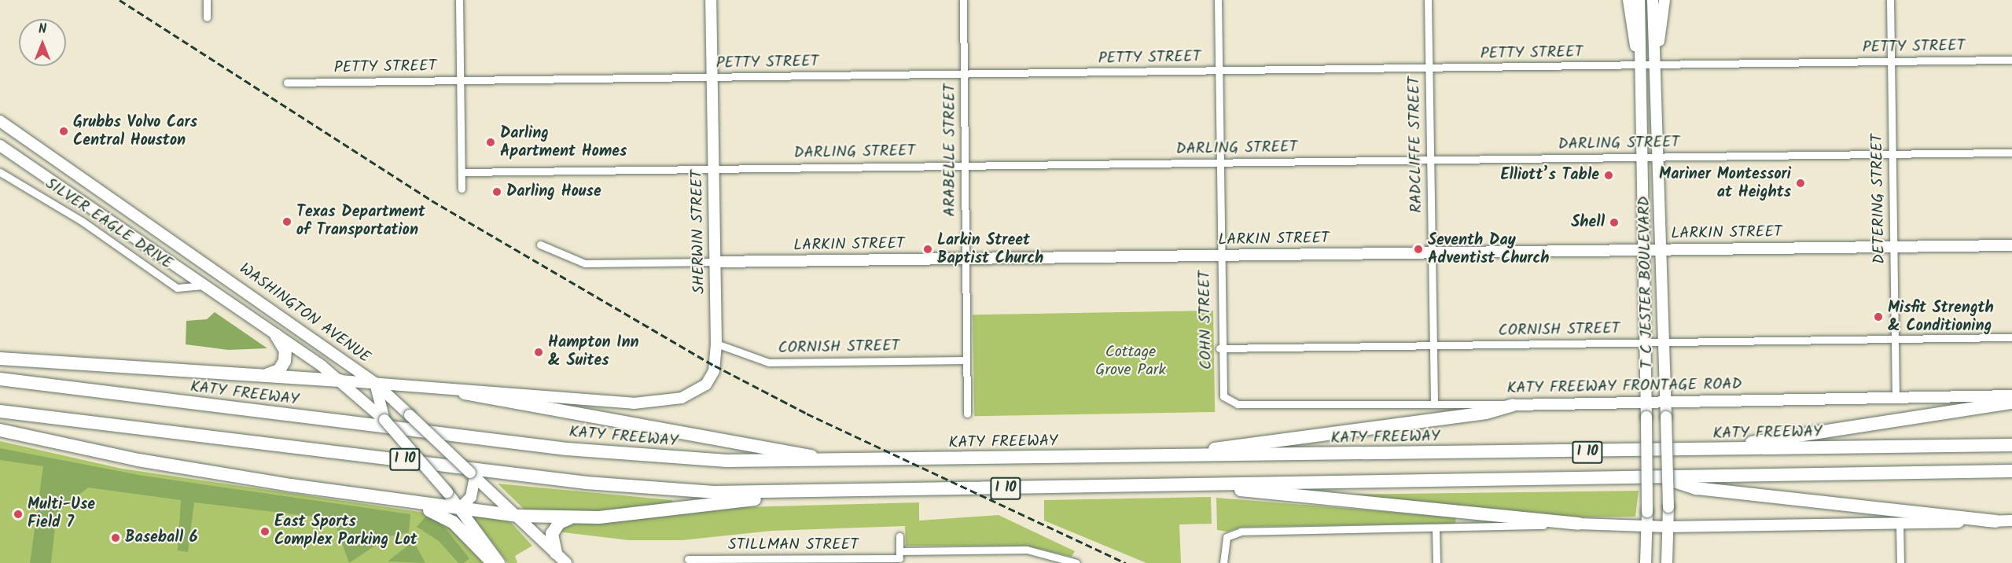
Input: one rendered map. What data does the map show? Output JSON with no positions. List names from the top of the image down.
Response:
{
  "streets": {
    "highway": ["KATY FREEWAY", "I 10"],
    "main road": [
      "SHERWIN STREET",
      "LARKIN STREET",
      "T C JESTER BOULEVARD",
      "WASHINGTON AVENUE",
      "KATY FREEWAY FRONTAGE ROAD"
    ],
    "street": [
      "PETTY STREET",
      "DARLING STREET",
      "RADCLIFFE STREET",
      "ARABELLE STREET",
      "DETERING STREET",
      "SILVER EAGLE DRIVE",
      "COHN STREET",
      "CORNISH STREET",
      "STILLMAN STREET"
    ]
  },
  "crossings": [
    ["PETTY STREET", "RADCLIFFE STREET"],
    ["PETTY STREET", "ARABELLE STREET"],
    ["PETTY STREET", "DETERING STREET"],
    ["PETTY STREET", "SHERWIN STREET"],
    ["PETTY STREET", "T C JESTER BOULEVARD"],
    ["PETTY STREET", "COHN STREET"],
    ["DARLING STREET", "RADCLIFFE STREET"],
    ["DARLING STREET", "ARABELLE STREET"],
    ["DARLING STREET", "DETERING STREET"],
    ["DARLING STREET", "SHERWIN STREET"],
    ["DARLING STREET", "T C JESTER BOULEVARD"],
    ["DARLING STREET", "COHN STREET"],
    ["RADCLIFFE STREET", "LARKIN STREET"],
    ["RADCLIFFE STREET", "CORNISH STREET"],
    ["RADCLIFFE STREET", "KATY FREEWAY FRONTAGE ROAD"],
    ["ARABELLE STREET", "LARKIN STREET"],
    ["ARABELLE STREET", "CORNISH STREET"],
    ["DETERING STREET", "LARKIN STREET"],
    ["DETERING STREET", "CORNISH STREET"],
    ["DETERING STREET", "KATY FREEWAY FRONTAGE ROAD"],
    ["SILVER EAGLE DRIVE", "WASHINGTON AVENUE"],
    ["SHERWIN STREET", "LARKIN STREET"],
    ["SHERWIN STREET", "CORNISH STREET"],
    ["LARKIN STREET", "T C JESTER BOULEVARD"],
    ["LARKIN STREET", "COHN STREET"],
    ["T C JESTER BOULEVARD", "CORNISH STREET"],
    ["T C JESTER BOULEVARD", "KATY FREEWAY FRONTAGE ROAD"],
    ["COHN STREET", "CORNISH STREET"],
    ["COHN STREET", "KATY FREEWAY FRONTAGE ROAD"]
  ],
  "parks": ["Cottage Grove Park"],
  "places": [
    "Grubbs Volvo Cars Central Houston",
    "Darling Apartment Homes",
    "Elliott’s Table",
    "Mariner Montessori at Heights",
    "Darling House",
    "Texas Department of Transportation",
    "Shell",
    "Larkin Street Baptist Church",
    "Seventh Day Adventist Church",
    "Misfit Strength & Conditioning",
    "Hampton Inn & Suites",
    "Multi-Use Field 7",
    "East Sports Complex Parking Lot",
    "Baseball 6"
  ],
  "north": "top"
}
